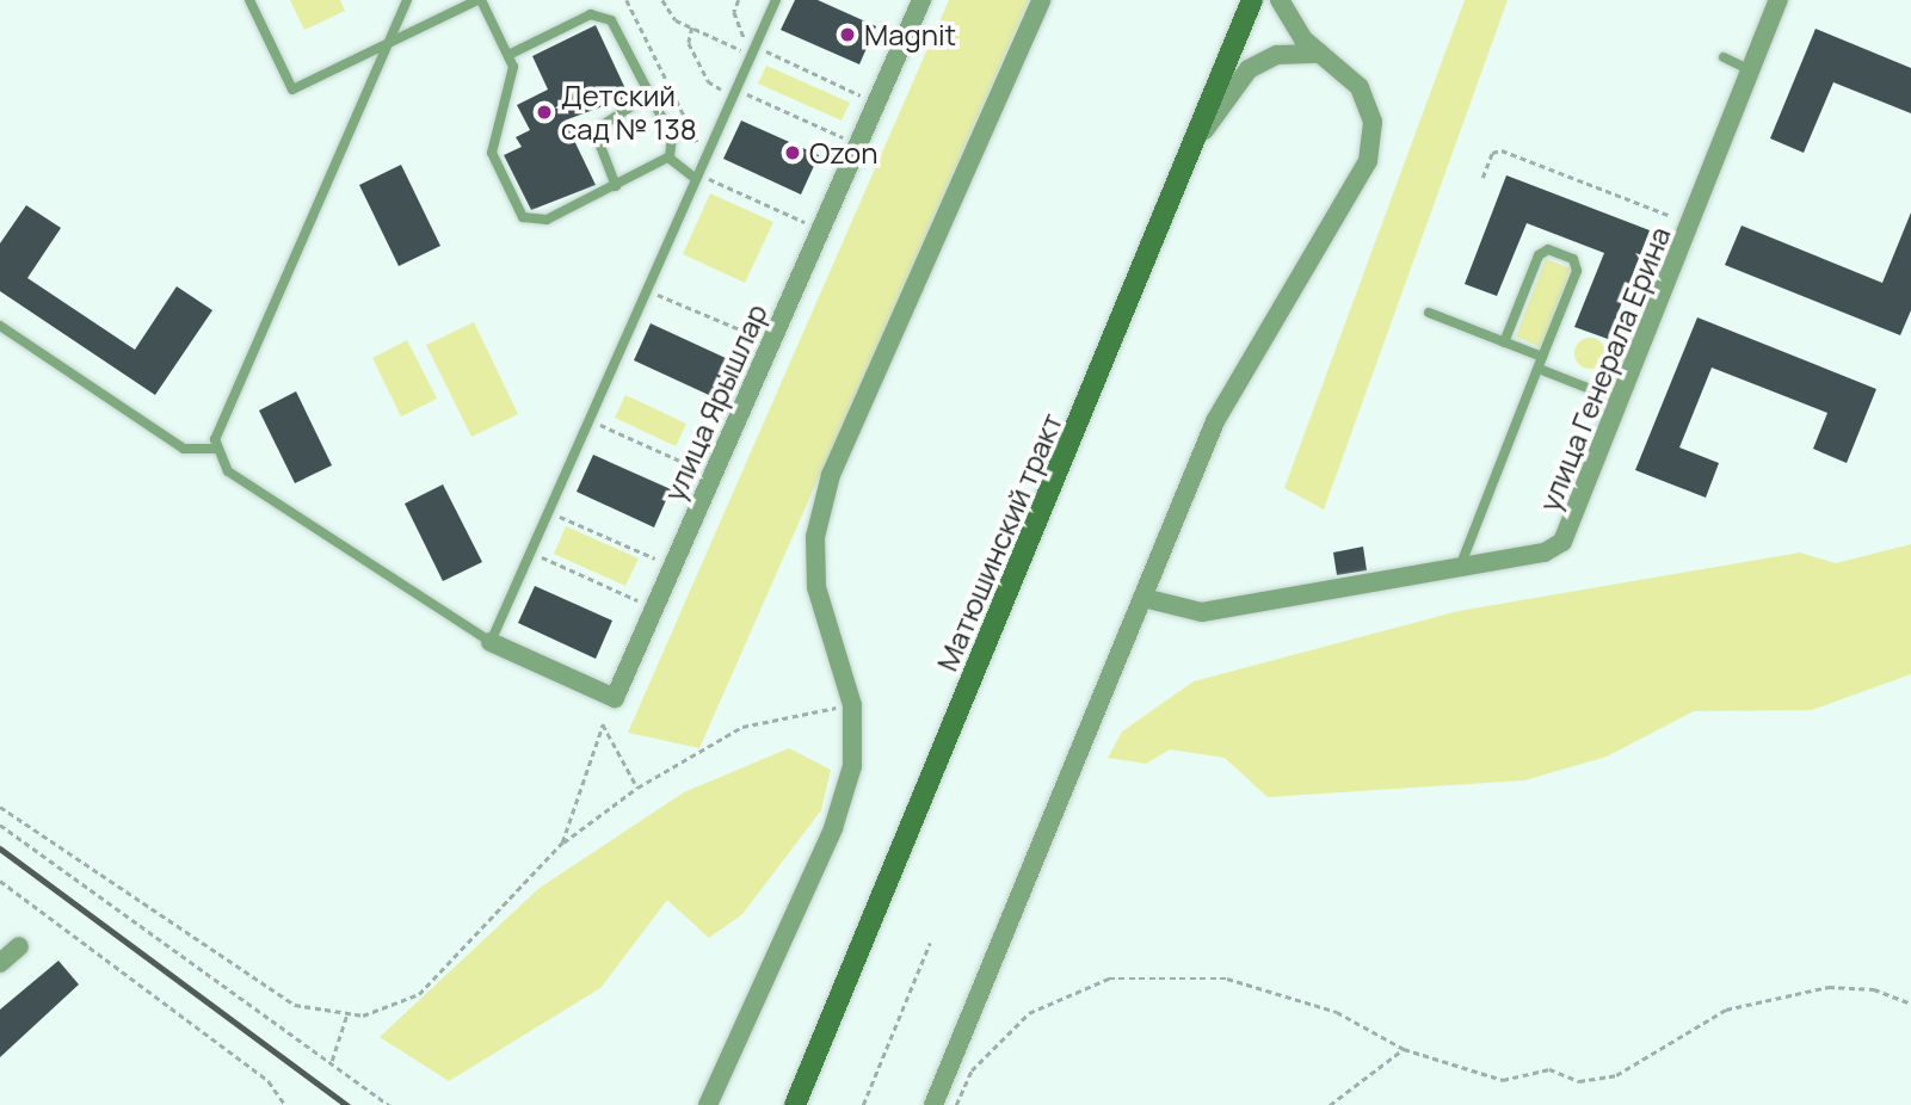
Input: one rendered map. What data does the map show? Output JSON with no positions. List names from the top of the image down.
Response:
{
  "streets": {
    "main road": ["Матюшинский тракт"],
    "street": ["улица Генерала Ерина", "улица Ярышлар"]
  },
  "places": ["Magnit", "Детский сад № 138", "Ozon"]
}
